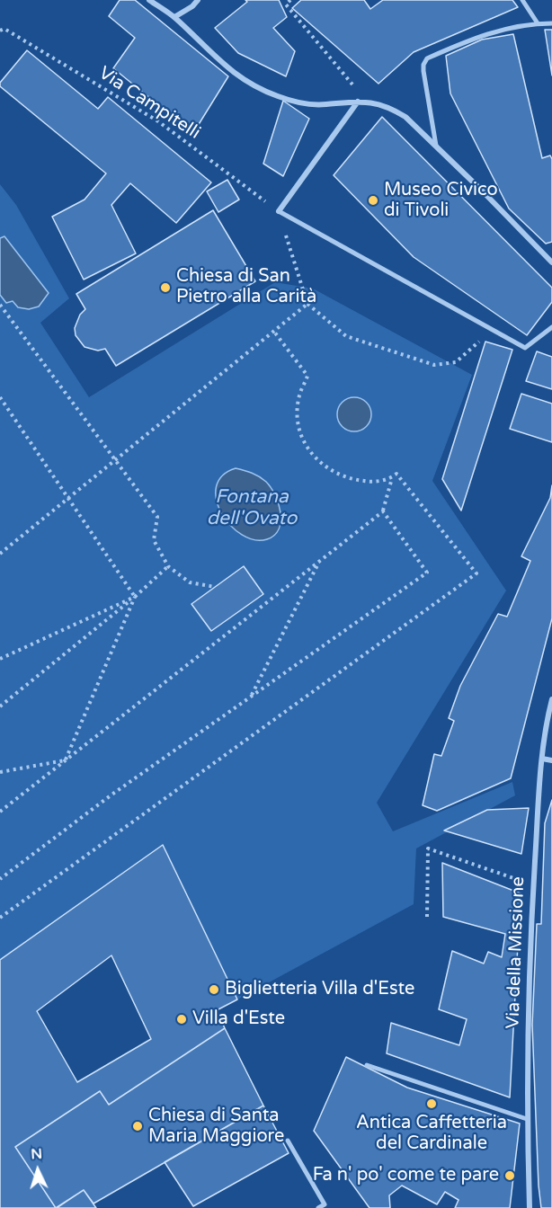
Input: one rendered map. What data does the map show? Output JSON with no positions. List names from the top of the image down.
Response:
{
  "streets": {
    "street": ["Via della Missione"],
    "path": ["Via Campitelli"]
  },
  "water": ["Fontana dell'Ovato"],
  "places": [
    "Museo Civico di Tivoli",
    "Chiesa di San Pietro alla Carità",
    "Biglietteria Villa d'Este",
    "Villa d'Este",
    "Antica Caffetteria del Cardinale",
    "Chiesa di Santa Maria Maggiore",
    "Fa n' po' come te pare"
  ],
  "north": "top"
}
